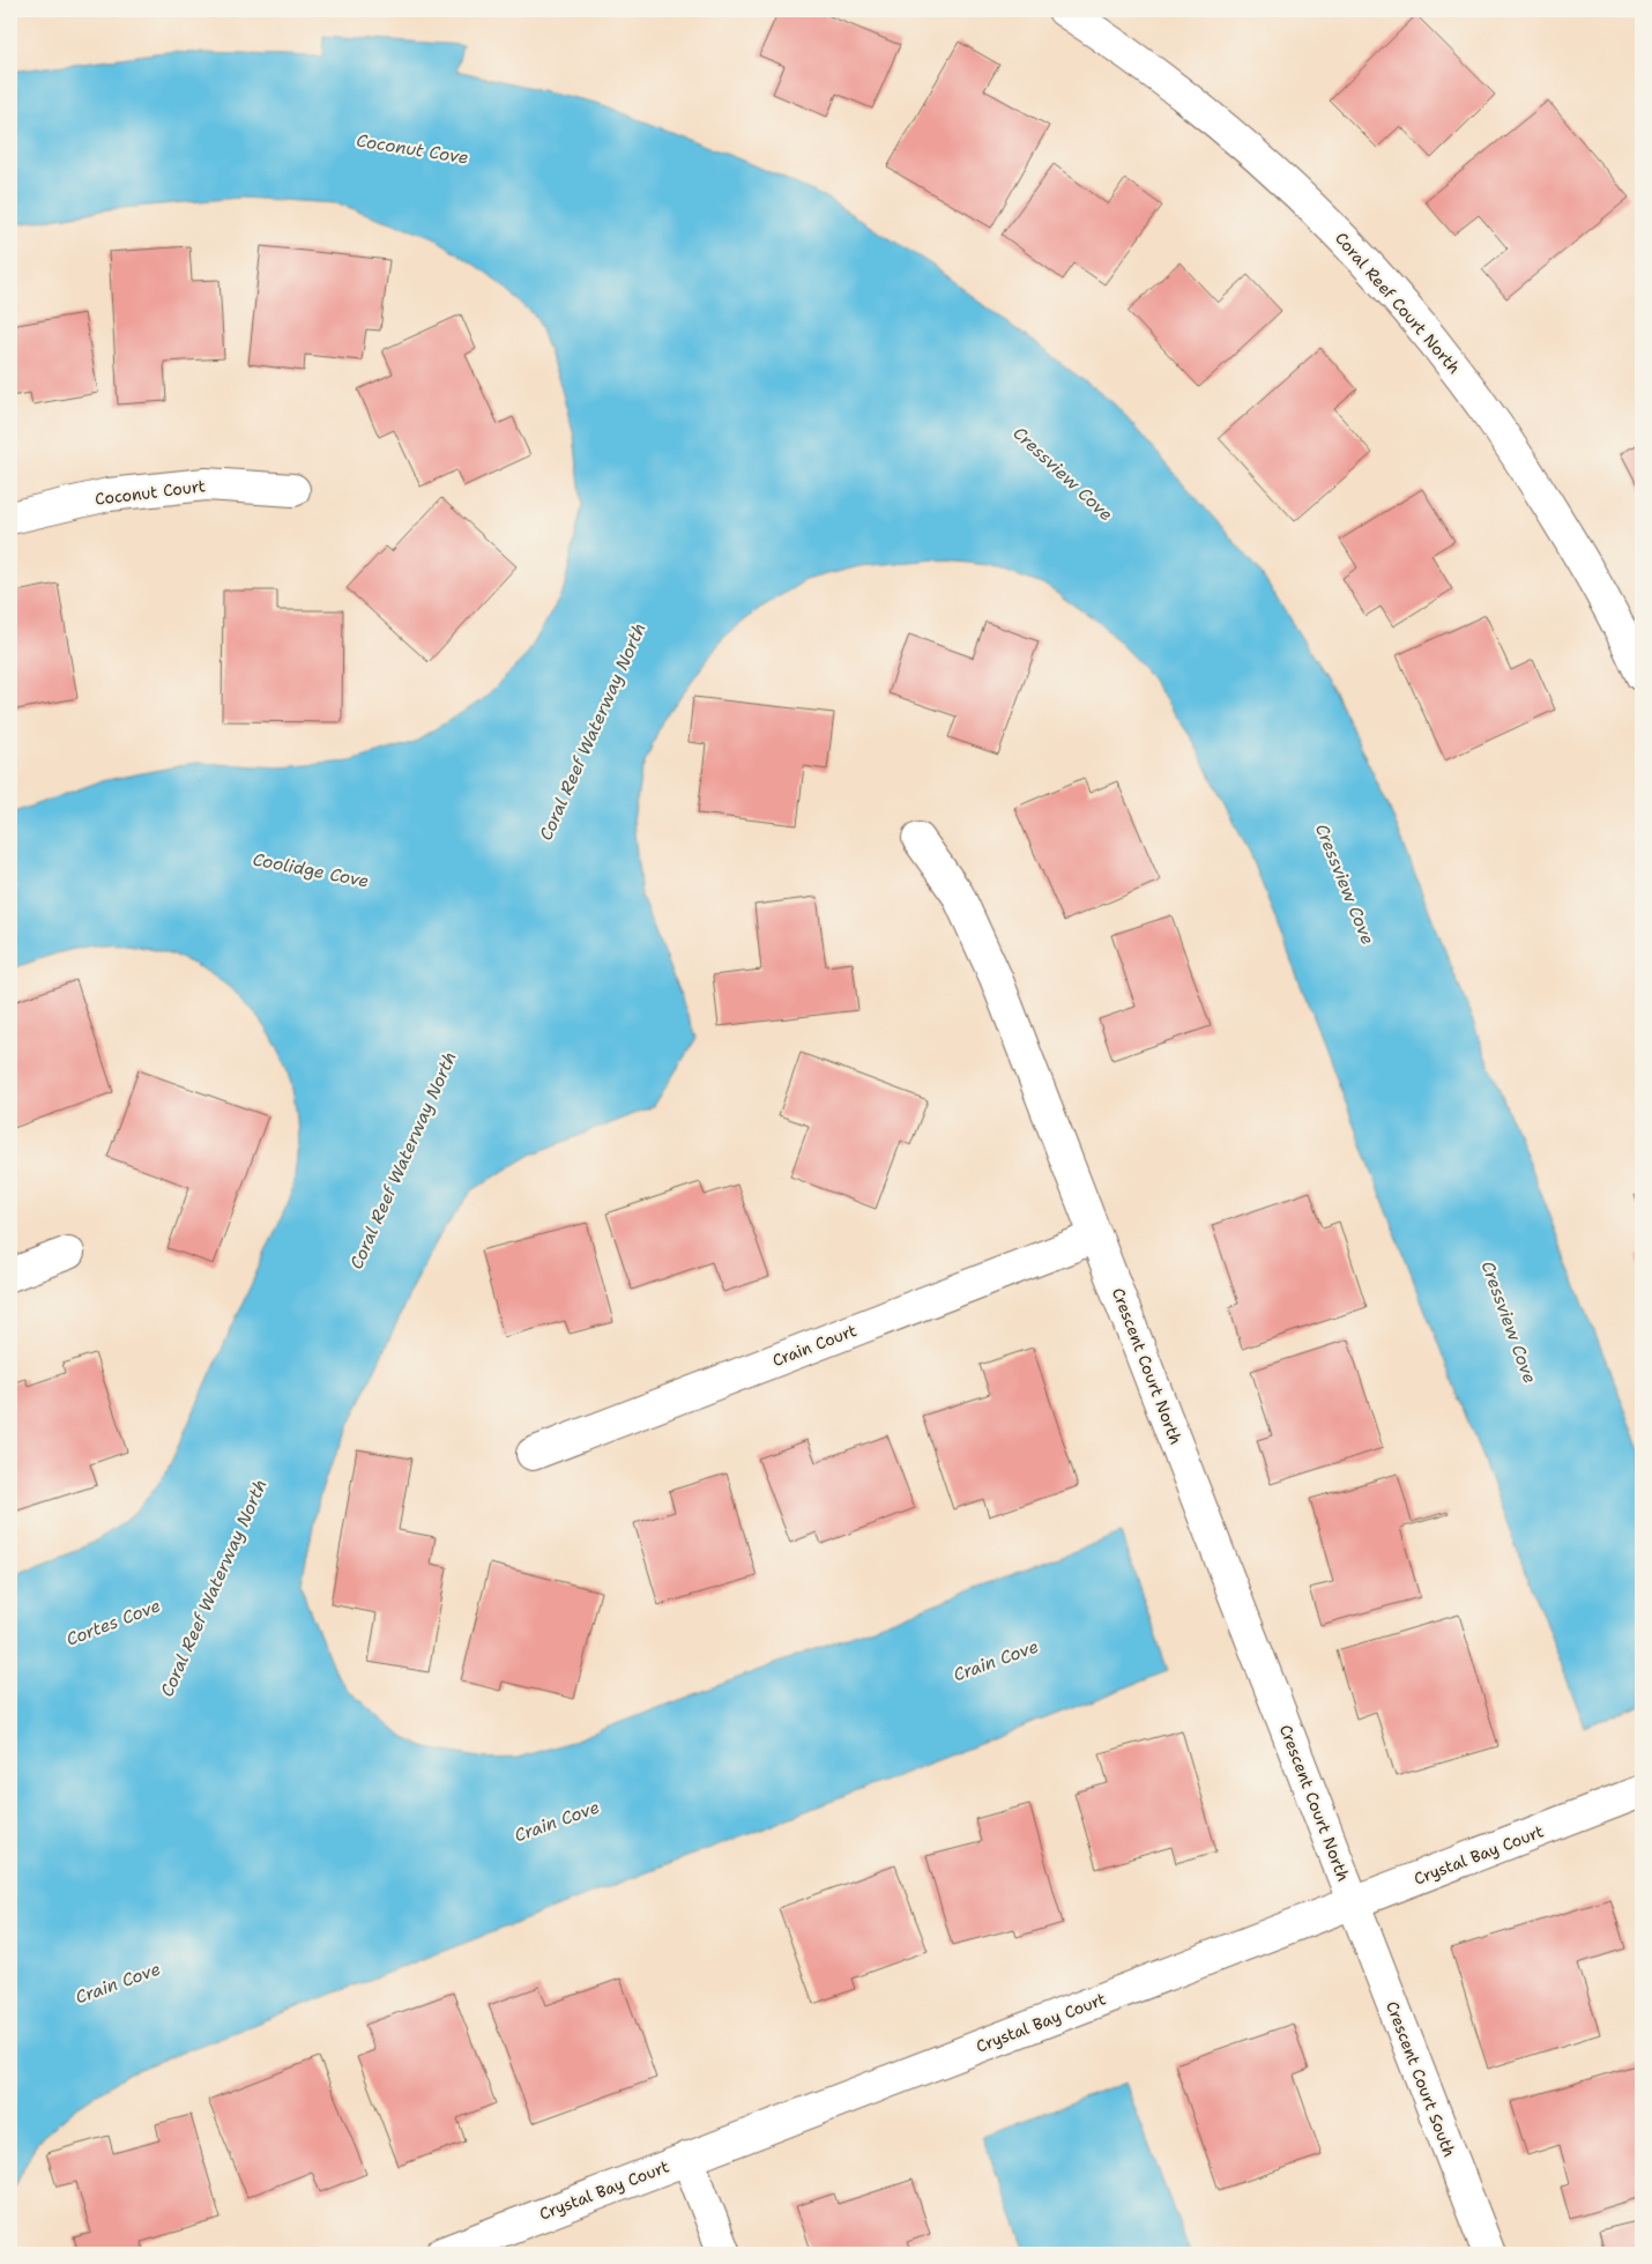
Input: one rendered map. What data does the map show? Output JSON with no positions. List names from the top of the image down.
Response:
{
  "streets": {
    "street": [
      "Coral Reef Court North",
      "Coconut Court",
      "Crain Court",
      "Crescent Court North",
      "Crystal Bay Court",
      "Crescent Court South"
    ]
  },
  "crossings": [
    ["Crain Court", "Crescent Court North"],
    ["Crescent Court North", "Crystal Bay Court"],
    ["Crescent Court North", "Crescent Court South"],
    ["Crystal Bay Court", "Crescent Court South"]
  ],
  "water": [
    "Coconut Cove",
    "Cressview Cove",
    "Coral Reef Waterway North",
    "Coolidge Cove",
    "Cortes Cove",
    "Crain Cove"
  ]
}
